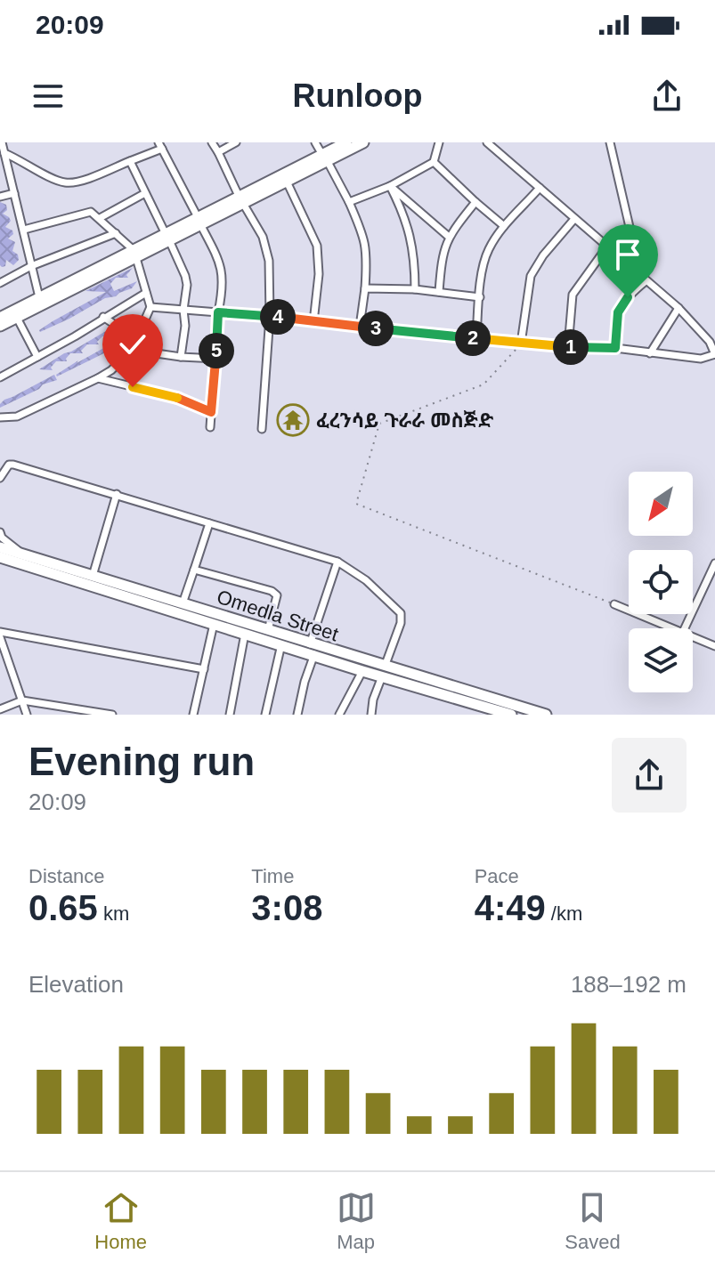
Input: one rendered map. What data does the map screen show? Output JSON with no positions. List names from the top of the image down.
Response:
{
  "streets": {
    "main road": ["Omedla Street"]
  },
  "places": {
    "temple": ["ፈረንሳይ ጉራራ መስጅድ"]
  },
  "north": "bottom left",
  "page": {
    "status": "20:09",
    "header": "Runloop",
    "pins": [
      "4",
      "3",
      "2",
      "1",
      "5"
    ],
    "heading": ["Evening run", "20:09"],
    "stats": [
      ["Distance", "0.65 km"],
      ["Time", "3:08"],
      ["Pace", "4:49 /km"]
    ],
    "chart": ["Elevation", "188–192 m"],
    "tabs": ["Home", "Map", "Saved"]
  }
}
